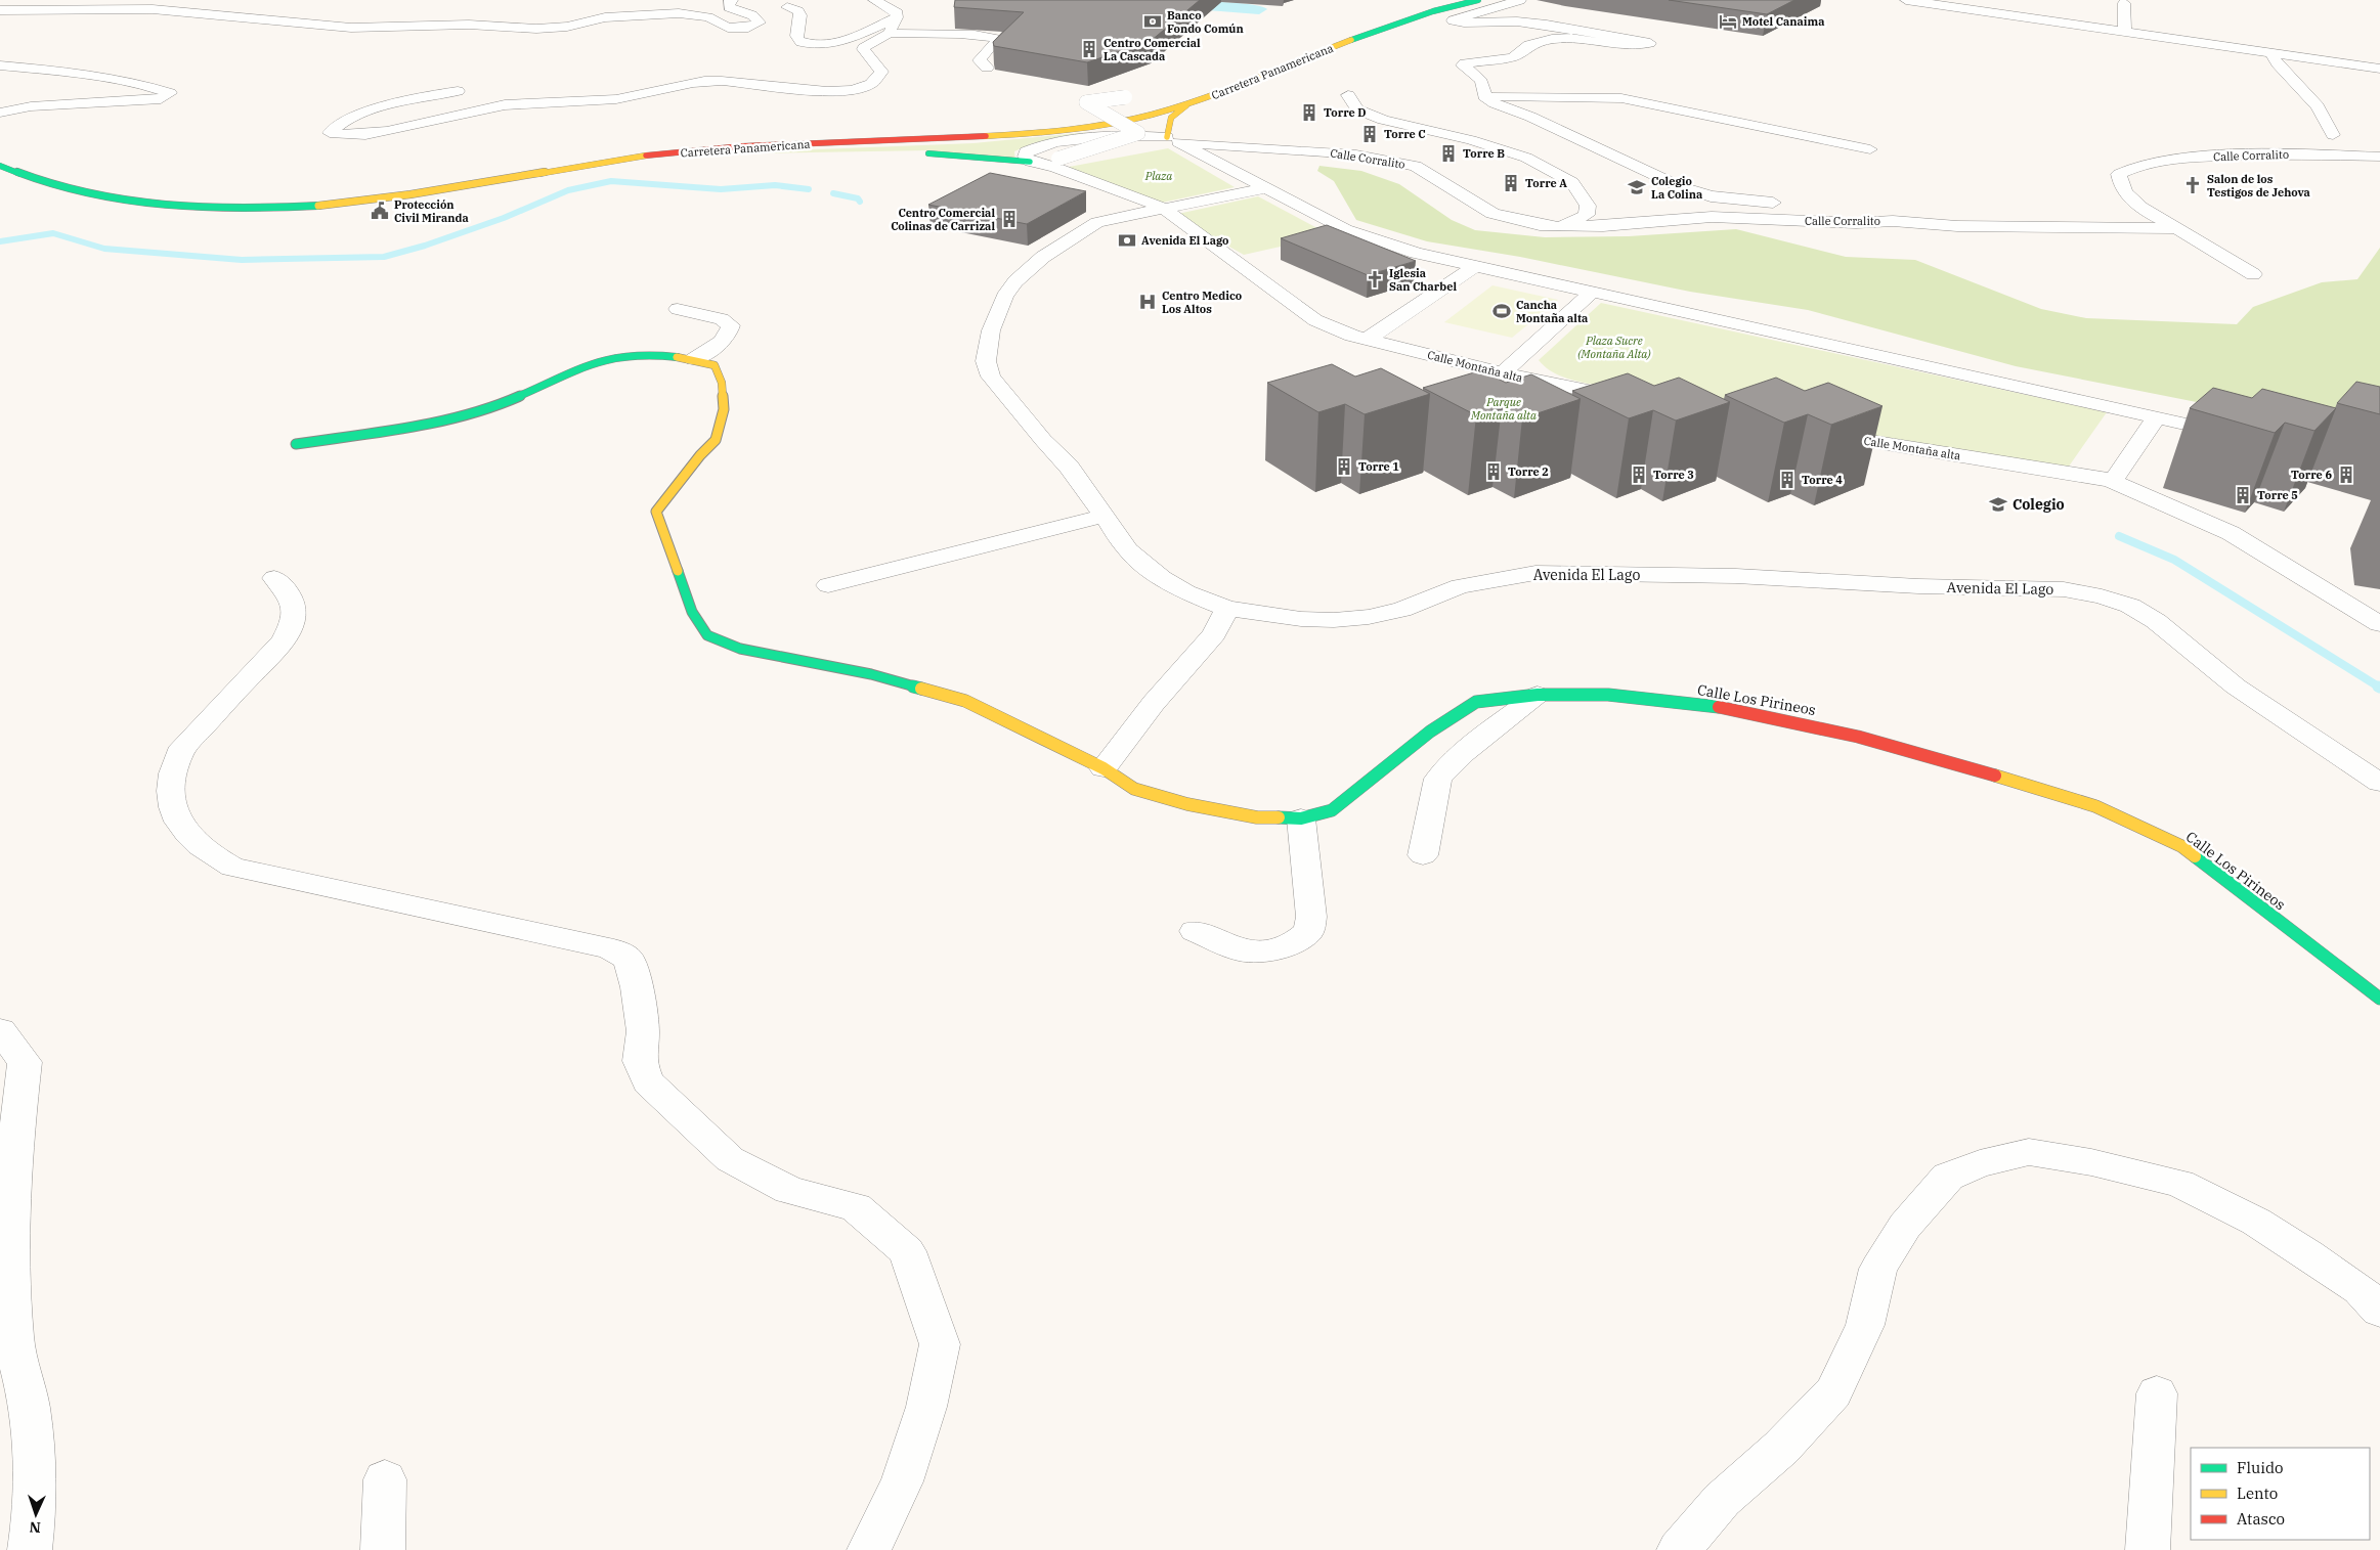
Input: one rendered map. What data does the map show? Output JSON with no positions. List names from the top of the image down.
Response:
{
  "streets": {
    "main road": ["Carretera Panamericana", "Calle Los Pirineos"],
    "street": ["Calle Corralito", "Calle Montaña alta", "Avenida El Lago"]
  },
  "crossings": [
    ["Calle Corralito", "Calle Montaña alta"],
    ["Calle Montaña alta", "Avenida El Lago"]
  ],
  "parks": ["Plaza", "Plaza Sucre (Montaña Alta)", "Parque Montaña alta"],
  "places": {
    "bank": ["Banco Fondo Común", "Avenida El Lago"],
    "hotel": ["Motel Canaima"],
    "building": [
      "Centro Comercial La Cascada",
      "Torre D",
      "Torre C",
      "Torre B",
      "Torre A",
      "Centro Comercial Colinas de Carrizal",
      "Torre 1",
      "Torre 2",
      "Torre 3",
      "Torre 6",
      "Torre 4",
      "Torre 5"
    ],
    "church": ["Salon de los Testigos de Jehova", "Iglesia San Charbel"],
    "school or university": ["Colegio La Colina", "Colegio"],
    "public building": ["Protección Civil Miranda"],
    "hospital": ["Centro Medico Los Altos"],
    "sports": ["Cancha Montaña alta"]
  },
  "legend": ["Fluido", "Lento", "Atasco"],
  "north": "bottom"
}
